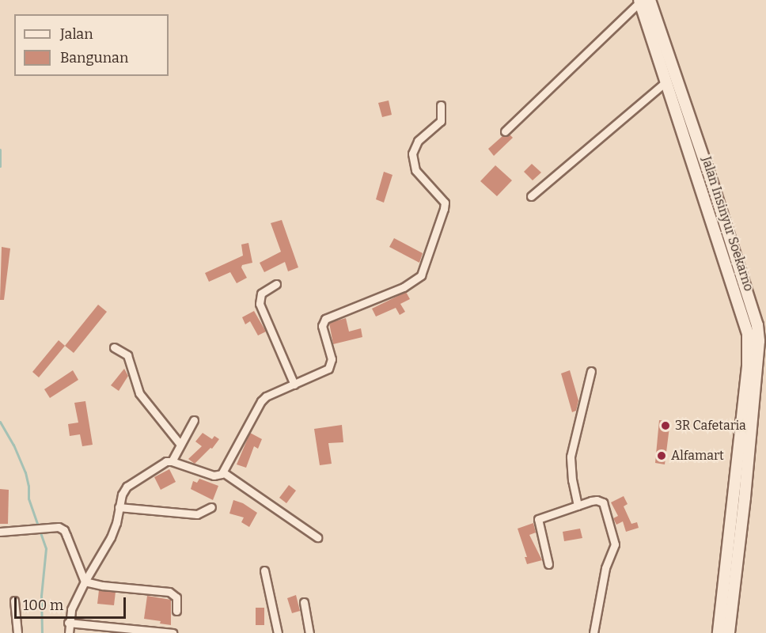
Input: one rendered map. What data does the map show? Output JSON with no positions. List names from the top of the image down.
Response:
{
  "streets": {
    "main road": ["Jalan Insinyur Soekarno"]
  },
  "places": ["3R Cafetaria", "Alfamart"],
  "legend": ["Jalan", "Bangunan"],
  "scale_bar": "100 m"
}
